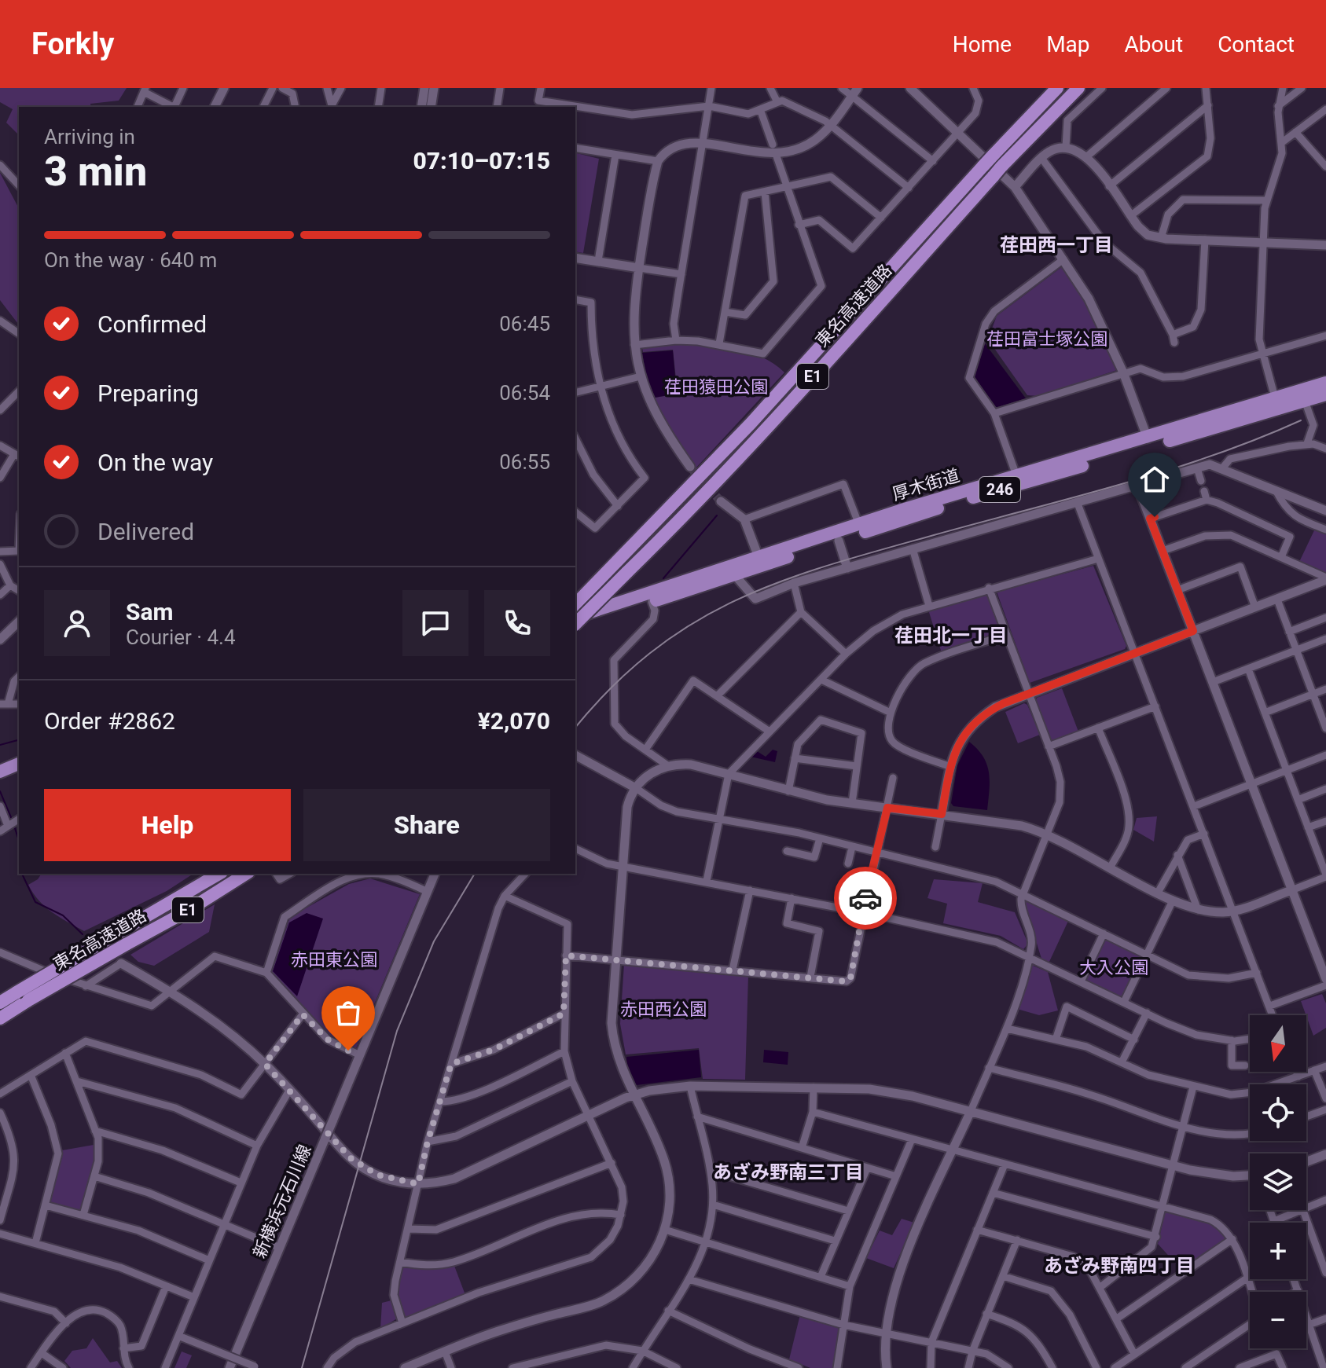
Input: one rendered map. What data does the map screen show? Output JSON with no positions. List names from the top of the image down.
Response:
{
  "streets": {
    "highway": [
      "東名高速道路",
      "E1",
      "厚木街道",
      "246"
    ],
    "street": ["新横浜元石川線"]
  },
  "districts": [
    "荏田西一丁目",
    "荏田北一丁目",
    "あざみ野南三丁目",
    "あざみ野南四丁目"
  ],
  "parks": [
    "荏田富士塚公園",
    "荏田猿田公園",
    "赤田東公園",
    "大入公園",
    "赤田西公園"
  ],
  "north": "bottom",
  "page": {
    "header": "Forkly",
    "nav": [
      "Home",
      "Map",
      "About",
      "Contact"
    ],
    "heading": ["3 min", "Arriving in", "07:10–07:15"],
    "panel": [
      "Sam",
      "Courier · 4.4",
      "Order #2862",
      "¥2,070"
    ],
    "bar": "On the way · 640 m",
    "list": [
      ["Confirmed", "06:45"],
      ["Preparing", "06:54"],
      ["On the way", "06:55"],
      "Delivered"
    ],
    "buttons": ["Help", "Share"],
    "map_buttons": ["+", "−"]
  }
}
